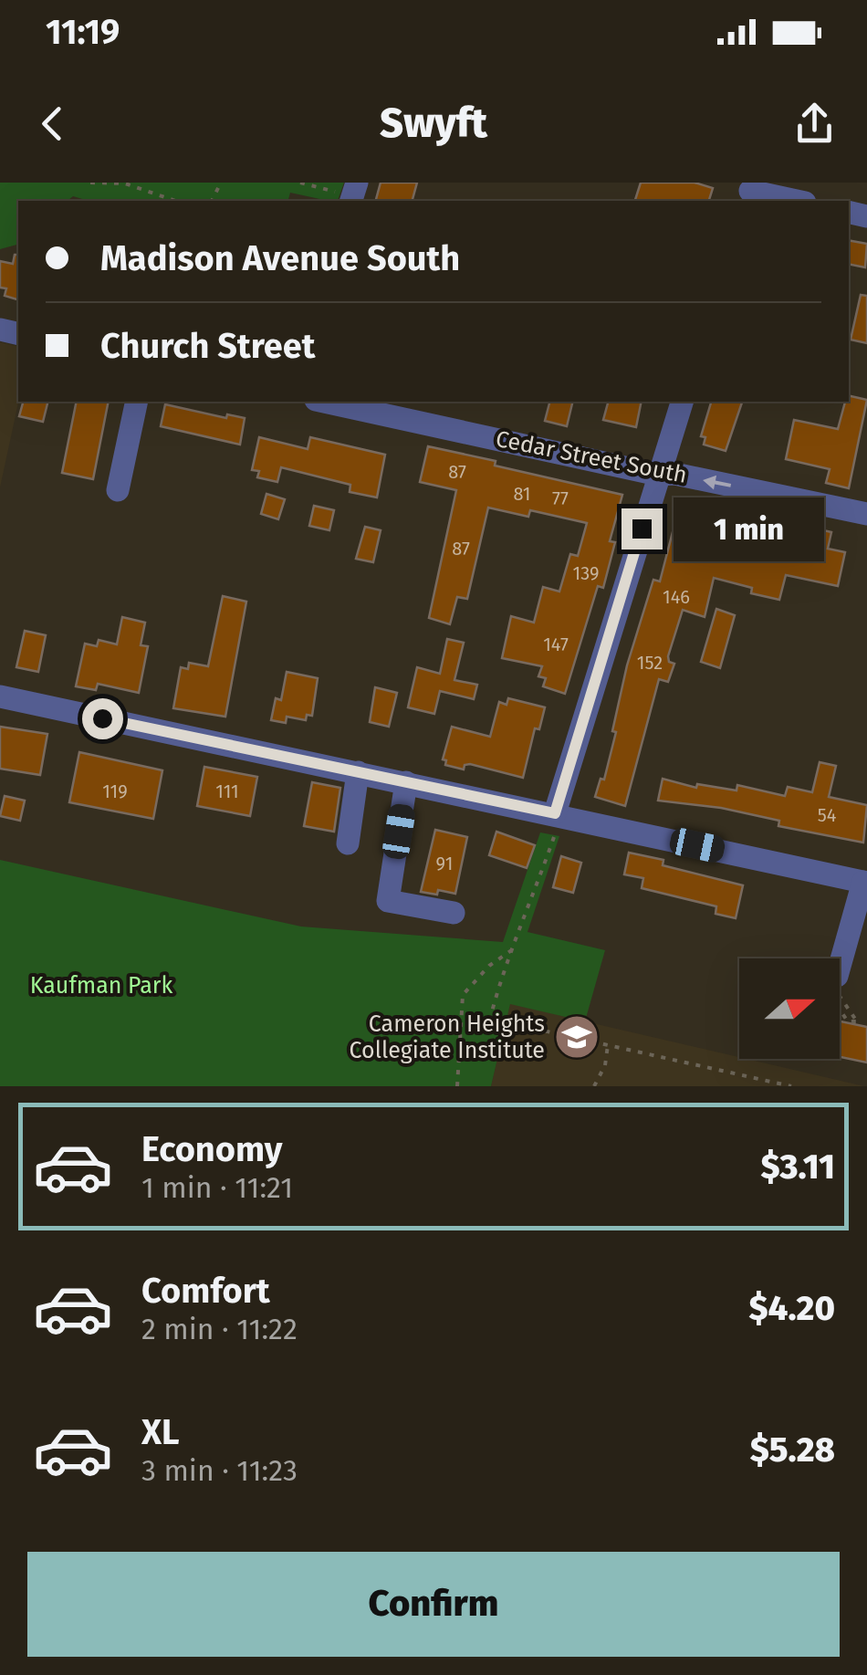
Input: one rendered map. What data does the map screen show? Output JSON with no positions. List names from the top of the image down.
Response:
{
  "streets": {
    "street": ["Cedar Street South"]
  },
  "one_way": ["Cedar Street South"],
  "parks": ["Kaufman Park"],
  "places": {
    "school or university": ["Cameron Heights Collegiate Institute"]
  },
  "house_numbers": [
    "87",
    "81",
    "77",
    "87",
    "139",
    "146",
    "147",
    "152",
    "119",
    "111",
    "54",
    "91"
  ],
  "north": "right",
  "page": {
    "status": "11:19",
    "header": "Swyft",
    "banner": ["Madison Avenue South", "Church Street"],
    "bubble": "1 min",
    "list": [
      {
        "name": "Economy",
        "note": "1 min · 11:21",
        "value": "$3.11"
      },
      {
        "name": "Comfort",
        "note": "2 min · 11:22",
        "value": "$4.20"
      },
      {
        "name": "XL",
        "note": "3 min · 11:23",
        "value": "$5.28"
      }
    ],
    "buttons": "Confirm"
  }
}
